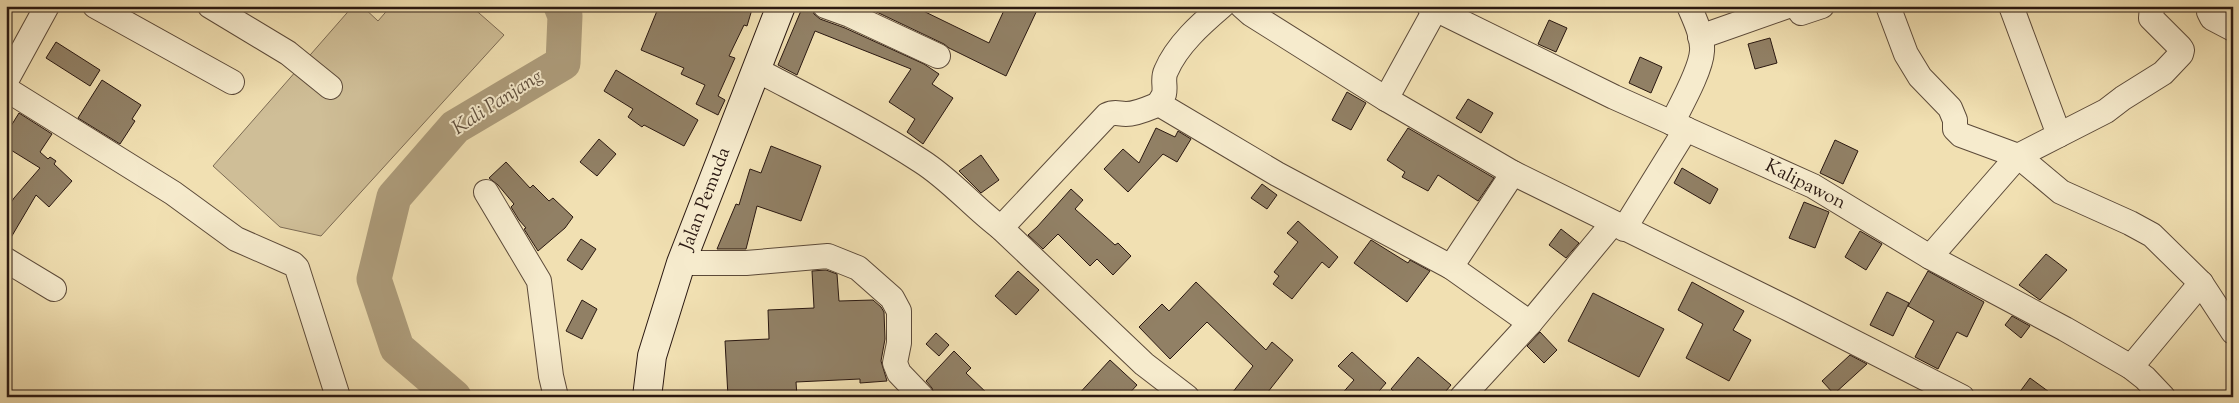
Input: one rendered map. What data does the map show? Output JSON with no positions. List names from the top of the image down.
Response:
{
  "streets": {
    "main road": ["Jalan Pemuda"],
    "street": ["Kalipawon"]
  },
  "water": ["Kali Panjang"]
}
